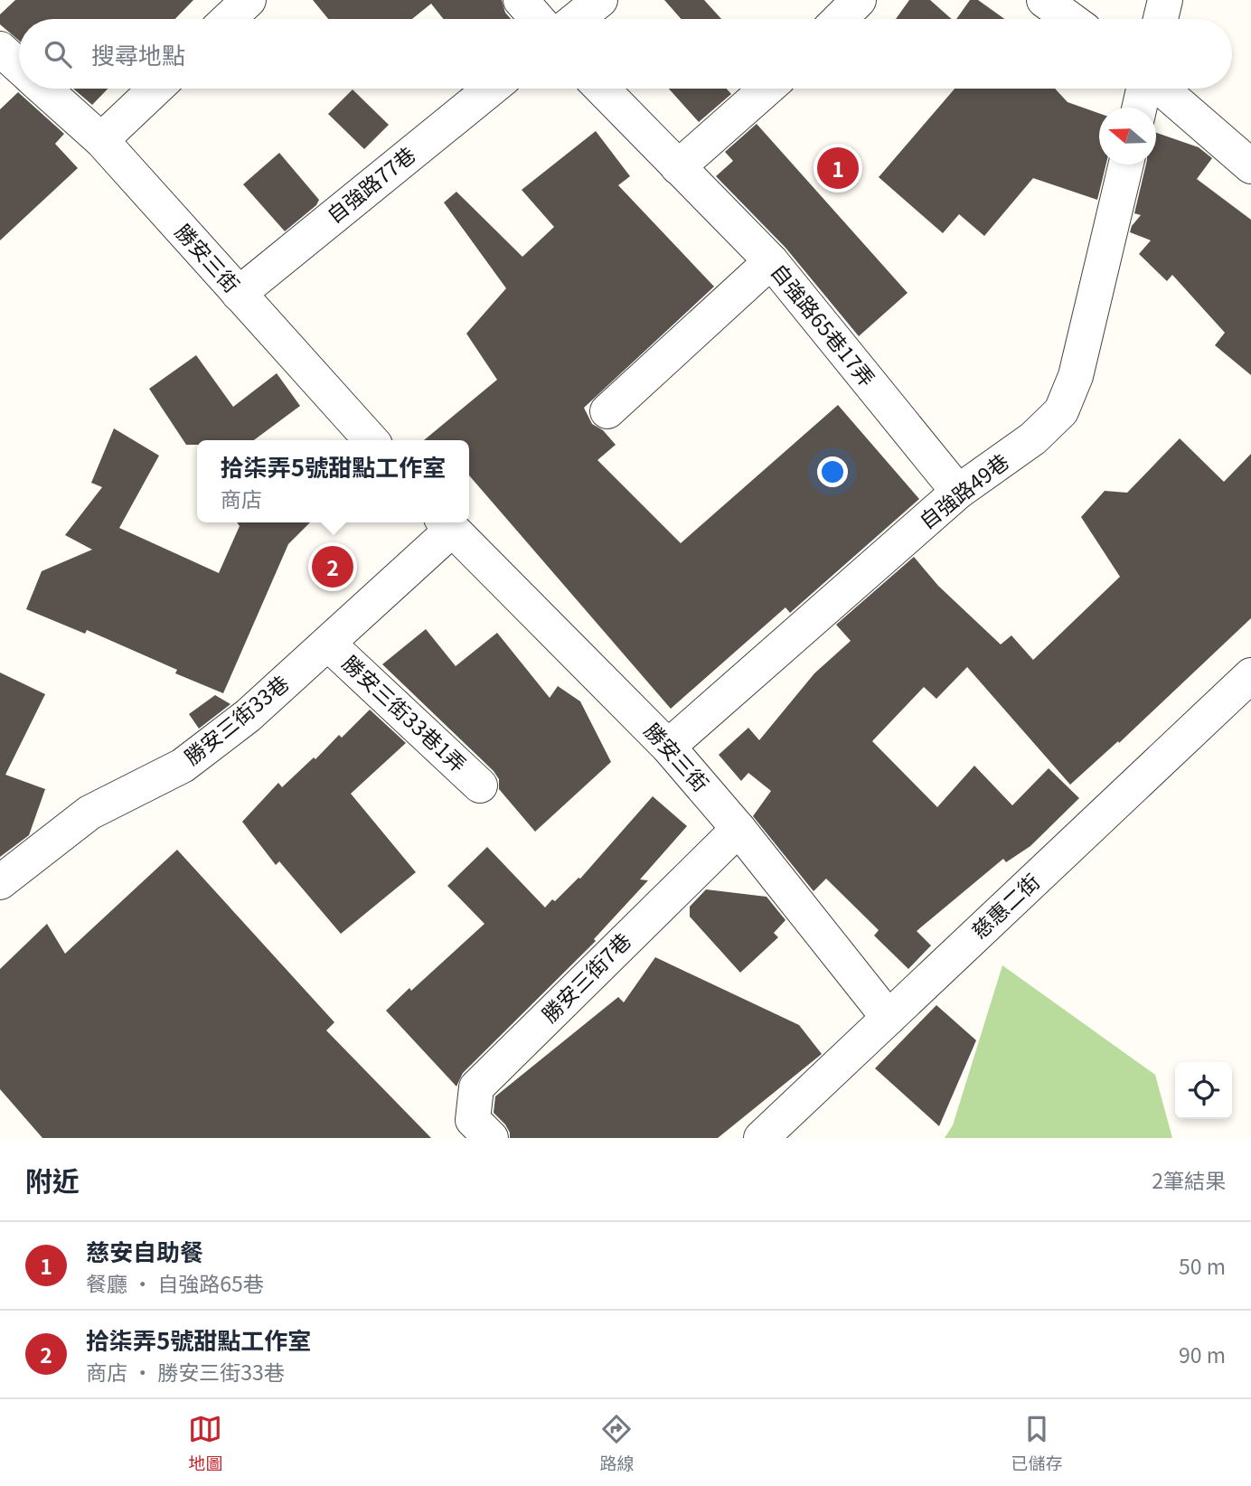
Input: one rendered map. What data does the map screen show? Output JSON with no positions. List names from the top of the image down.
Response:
{
  "streets": {
    "street": [
      "自強路77巷",
      "勝安三街",
      "自強路65巷17弄",
      "自強路49巷",
      "勝安三街33巷1弄",
      "勝安三街33巷",
      "慈惠二街",
      "勝安三街7巷"
    ]
  },
  "crossings": [
    ["自強路77巷", "勝安三街"],
    ["勝安三街", "自強路49巷"],
    ["勝安三街", "勝安三街33巷"],
    ["勝安三街", "慈惠二街"],
    ["勝安三街", "勝安三街7巷"],
    ["自強路65巷17弄", "自強路49巷"],
    ["勝安三街33巷1弄", "勝安三街33巷"]
  ],
  "north": "left",
  "page": {
    "search": "搜尋地點",
    "pins": ["1", "2"],
    "popup": ["拾柒弄5號甜點工作室", "商店"],
    "heading": ["附近", "2筆結果"],
    "list": [
      {
        "mark": "1",
        "name": "慈安自助餐",
        "note": "餐廳 · 自強路65巷",
        "value": "50 m"
      },
      {
        "mark": "2",
        "name": "拾柒弄5號甜點工作室",
        "note": "商店 · 勝安三街33巷",
        "value": "90 m"
      }
    ],
    "nav": ["地圖", "路線", "已儲存"]
  }
}
